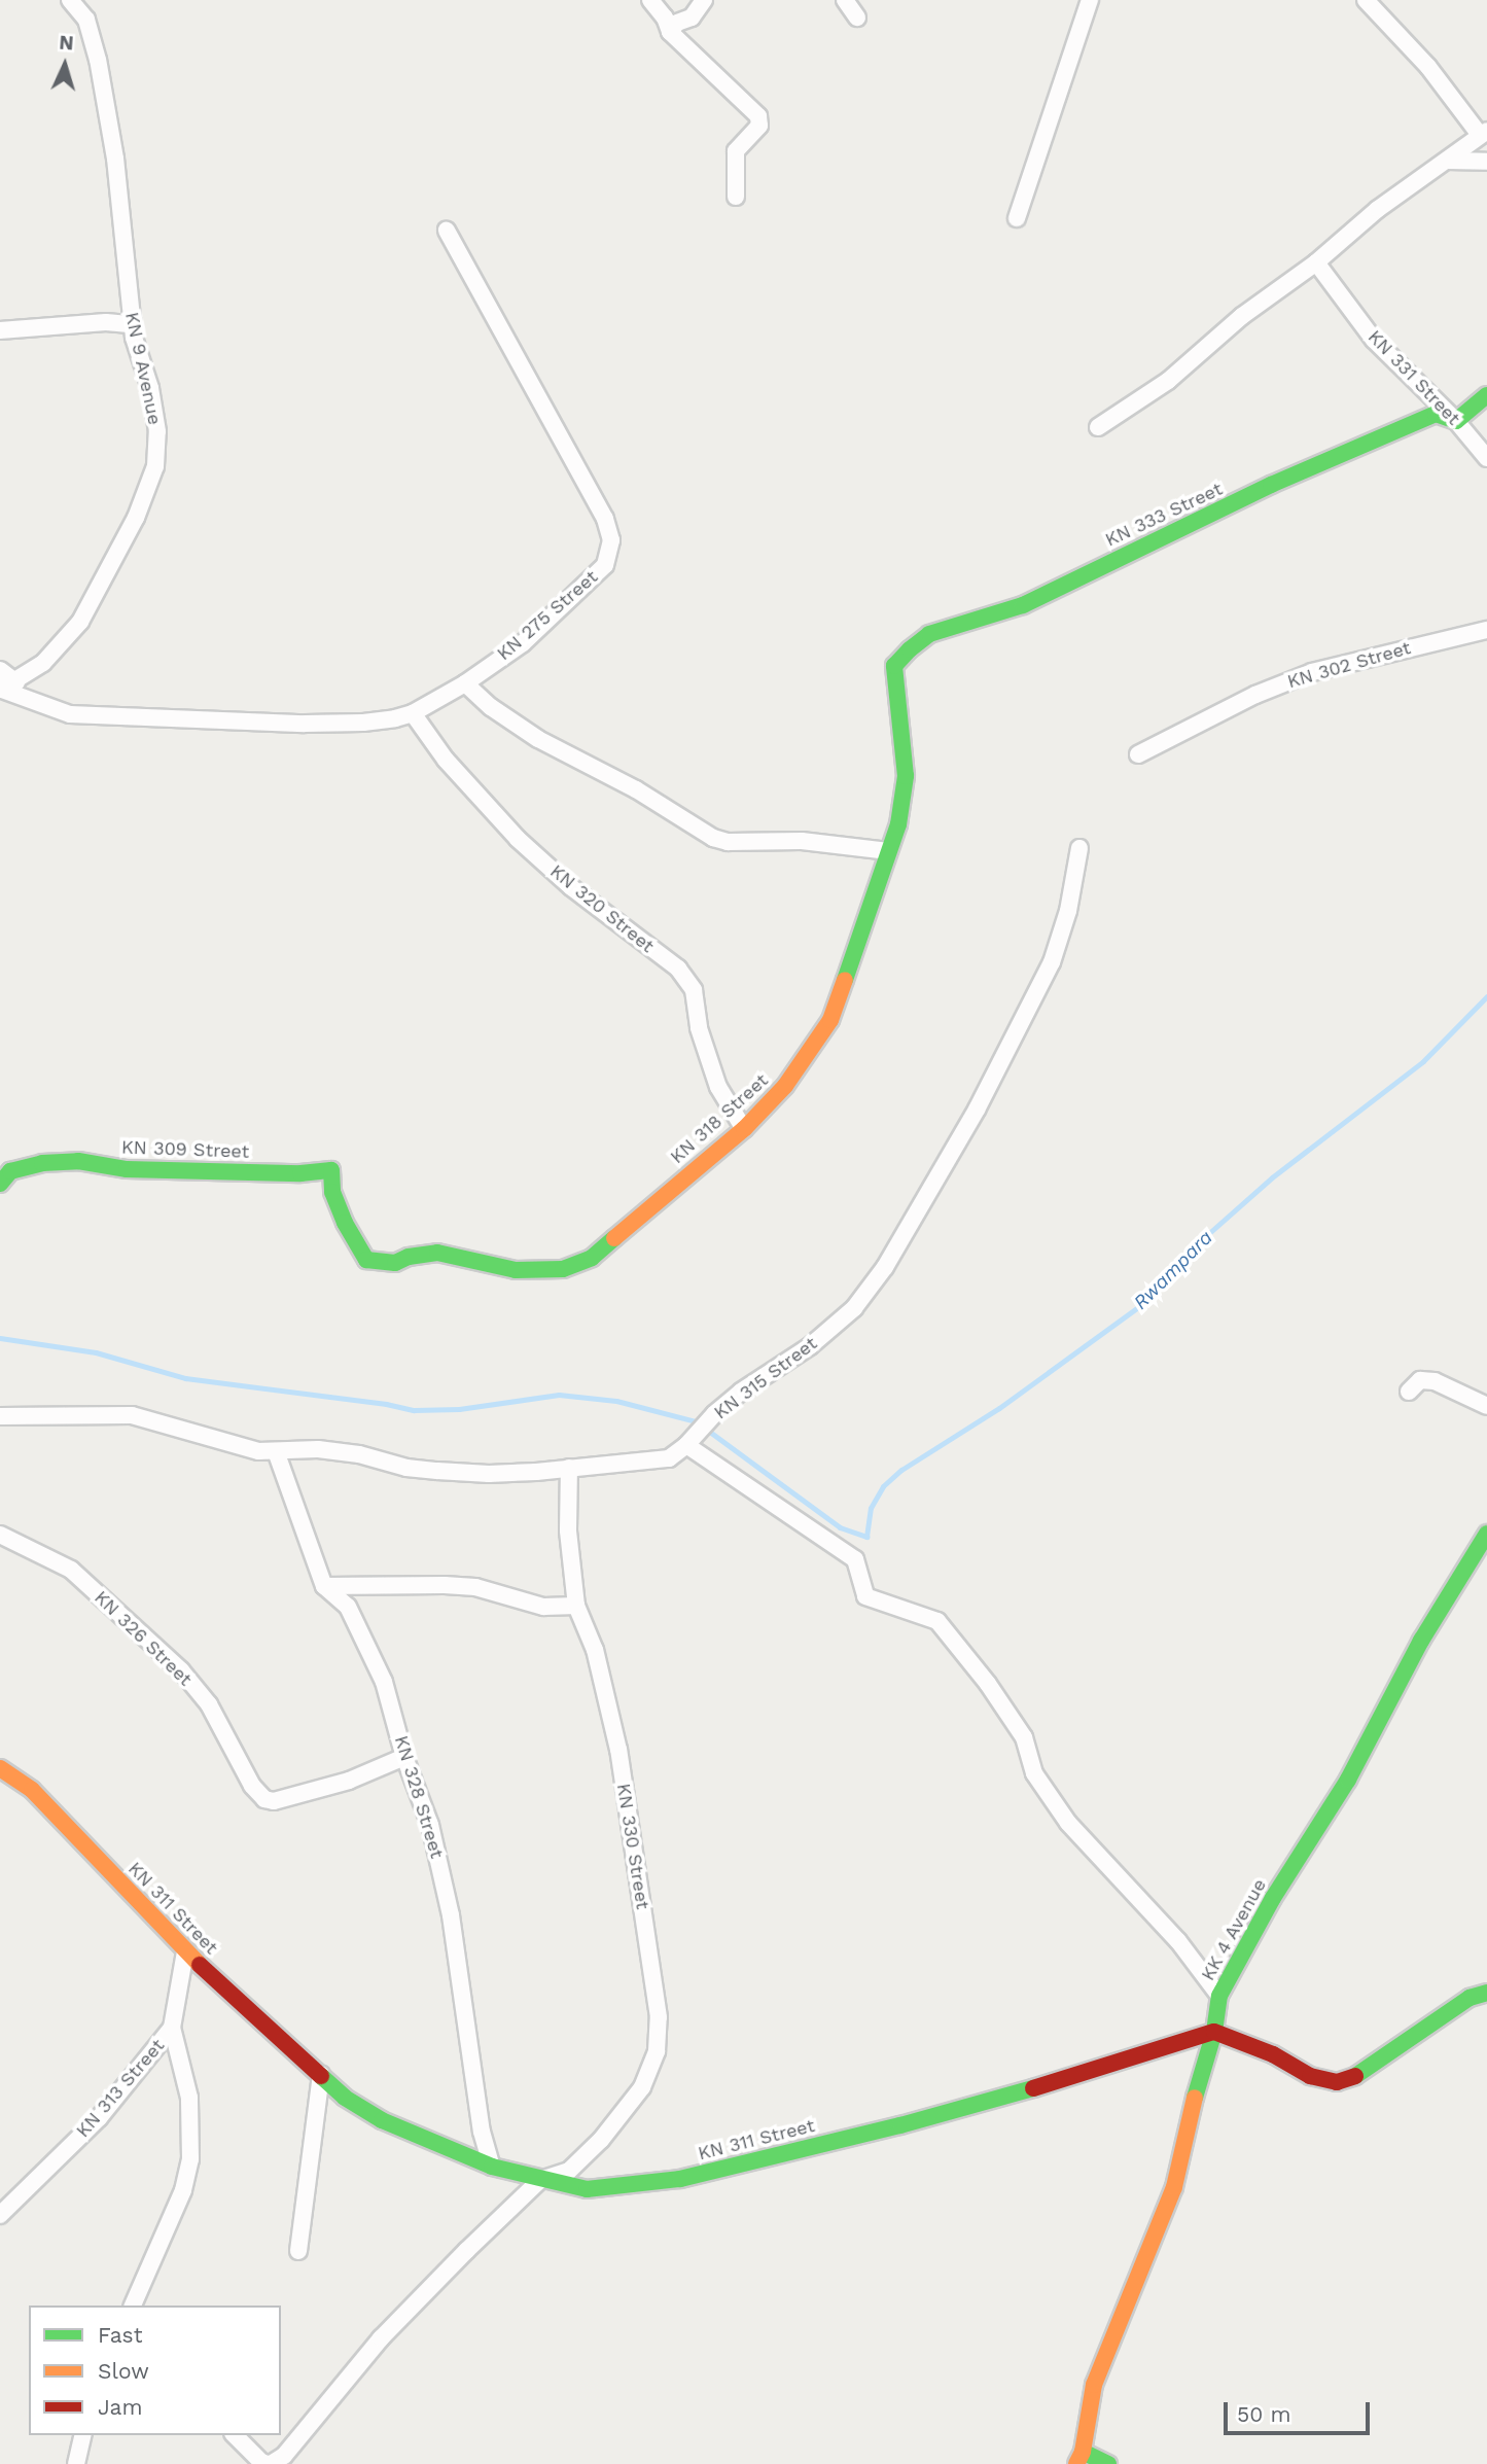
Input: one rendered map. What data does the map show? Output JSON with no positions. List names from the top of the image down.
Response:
{
  "streets": {
    "street": [
      "KN 9 Avenue",
      "KN 331 Street",
      "KN 333 Street",
      "KN 275 Street",
      "KN 302 Street",
      "KN 320 Street",
      "KN 318 Street",
      "KN 309 Street",
      "KN 315 Street",
      "KN 326 Street",
      "KN 328 Street",
      "KN 330 Street",
      "KN 311 Street",
      "KK 4 Avenue",
      "KN 313 Street"
    ]
  },
  "crossings": [
    ["KN 9 Avenue", "KN 275 Street"],
    ["KN 331 Street", "KN 333 Street"],
    ["KN 333 Street", "KN 318 Street"],
    ["KN 275 Street", "KN 320 Street"],
    ["KN 320 Street", "KN 318 Street"],
    ["KN 318 Street", "KN 309 Street"],
    ["KN 315 Street", "KN 328 Street"],
    ["KN 315 Street", "KN 330 Street"],
    ["KN 326 Street", "KN 328 Street"],
    ["KN 328 Street", "KN 311 Street"],
    ["KN 330 Street", "KN 311 Street"],
    ["KN 311 Street", "KK 4 Avenue"],
    ["KN 311 Street", "KN 313 Street"]
  ],
  "water": ["Rwampara"],
  "legend": ["Fast", "Slow", "Jam"],
  "scale_bar": "50 m",
  "north": "top"
}
